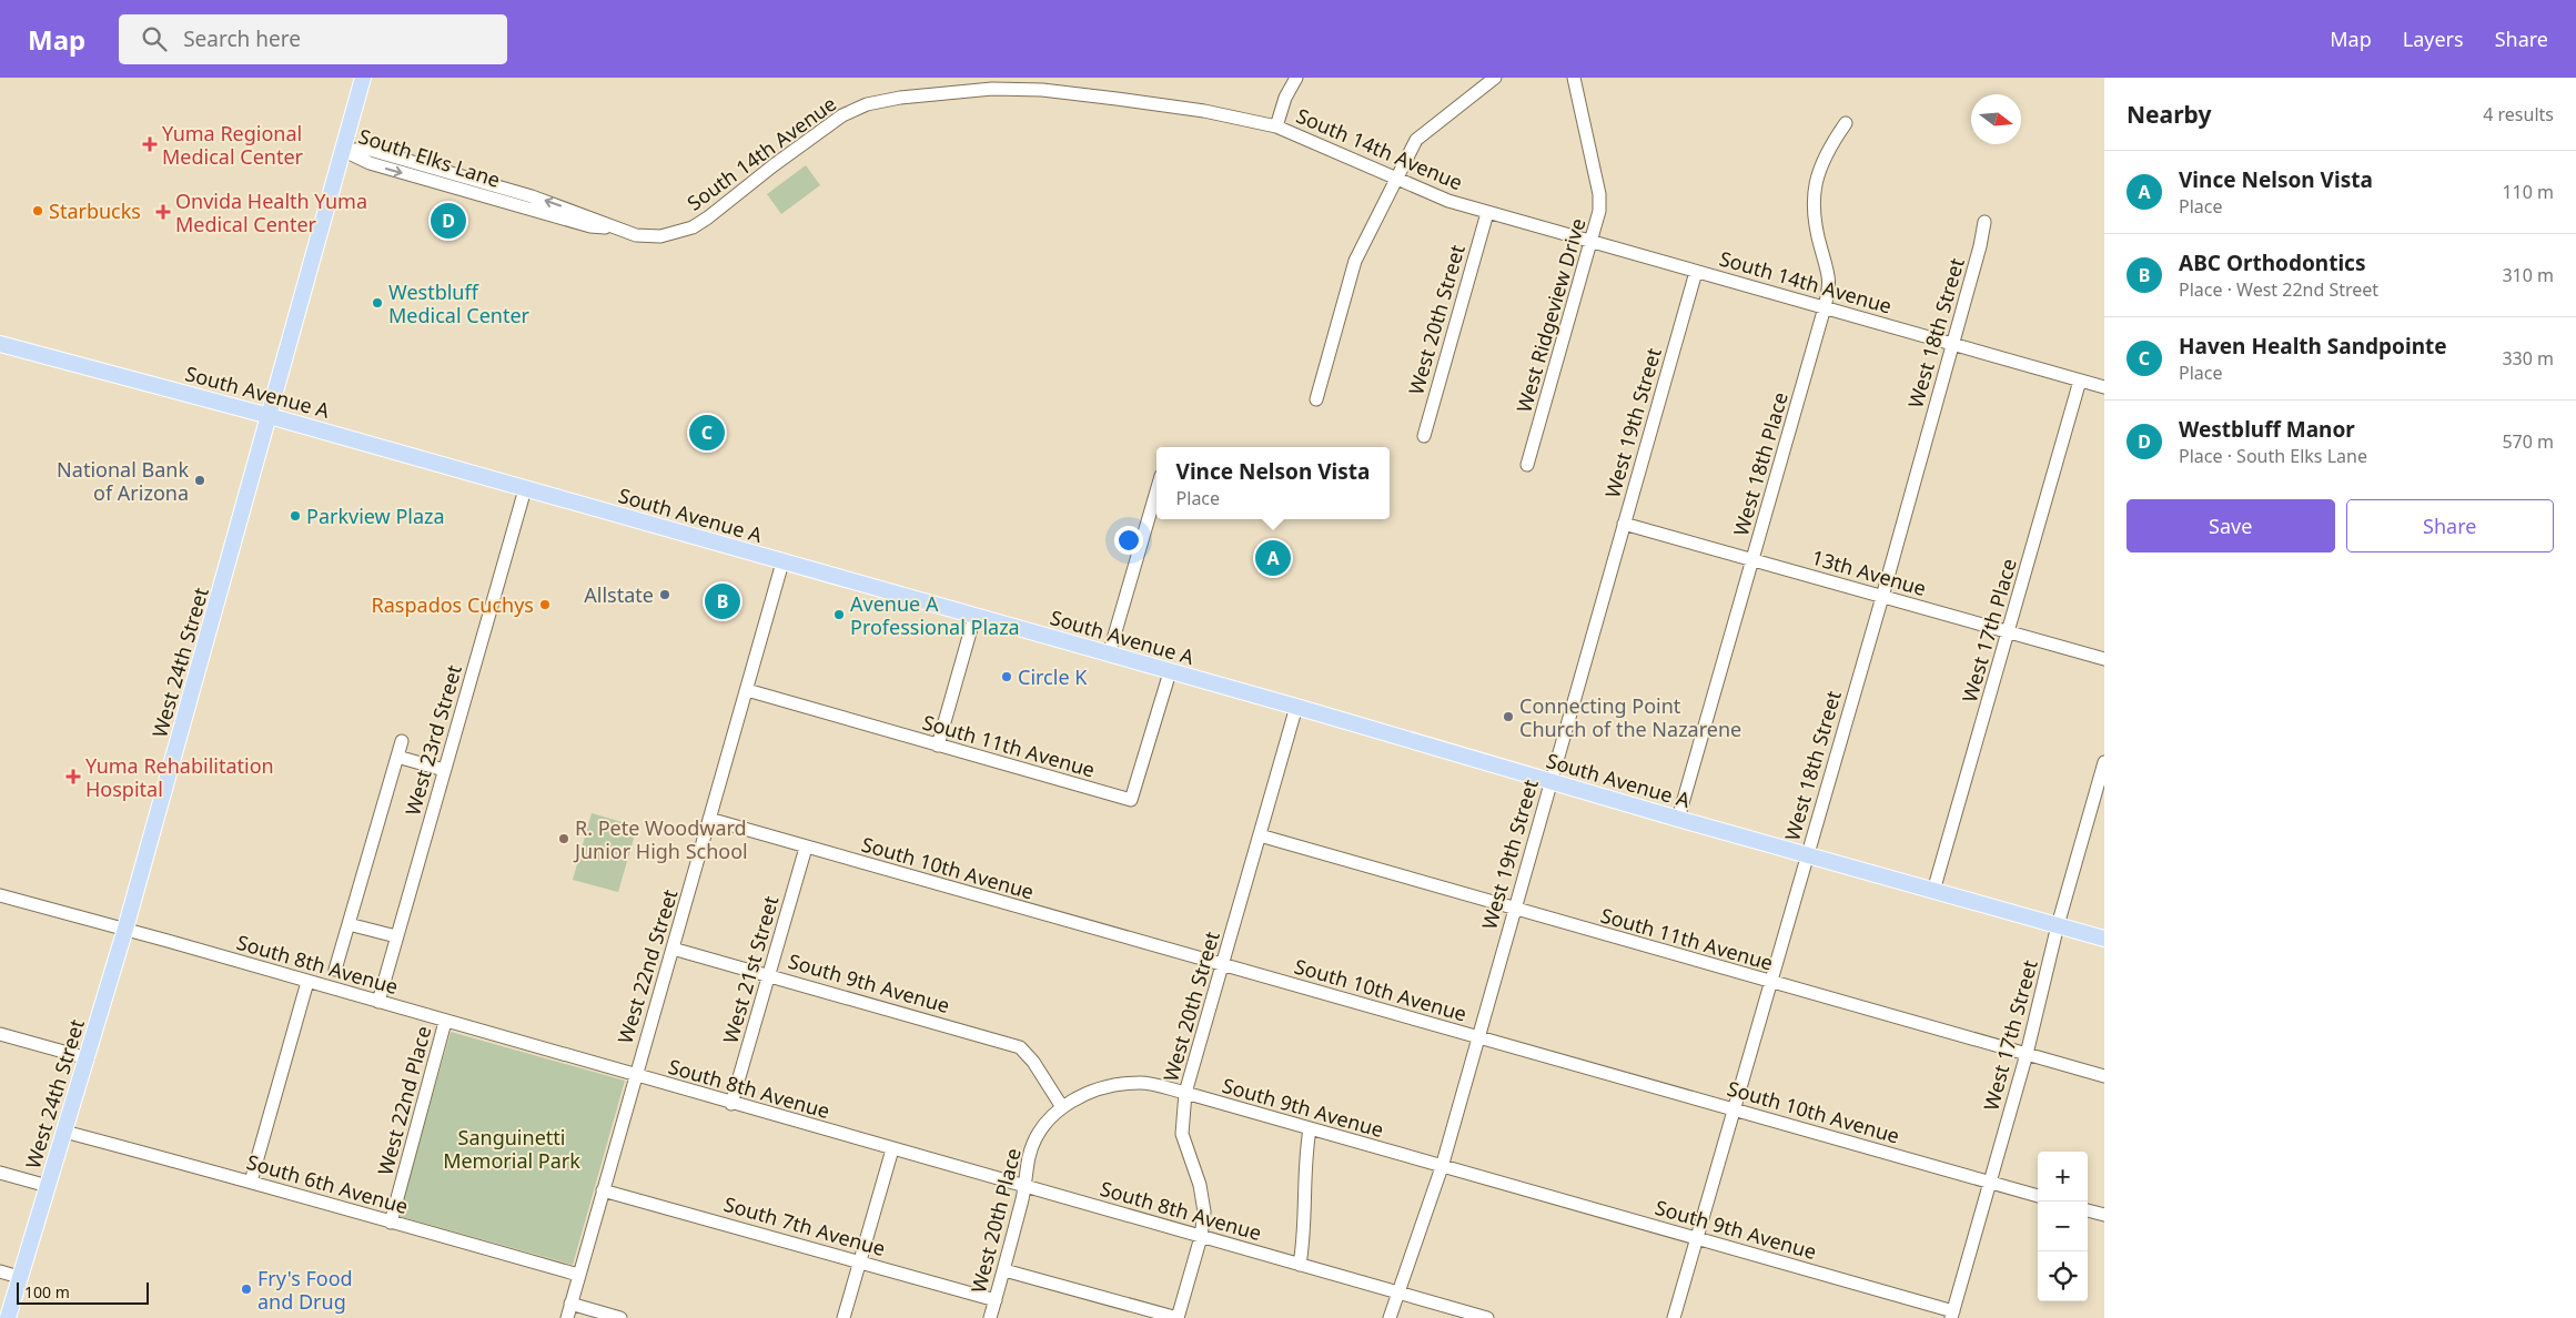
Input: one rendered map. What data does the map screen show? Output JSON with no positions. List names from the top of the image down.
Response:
{
  "streets": {
    "main road": ["South Avenue A", "West 24th Street"],
    "street": [
      "South 14th Avenue",
      "South Elks Lane",
      "West Ridgeview Drive",
      "West 20th Street",
      "West 18th Street",
      "West 19th Street",
      "West 18th Place",
      "13th Avenue",
      "West 17th Place",
      "West 23rd Street",
      "South 11th Avenue",
      "South 10th Avenue",
      "South 8th Avenue",
      "West 22nd Street",
      "West 21st Street",
      "South 9th Avenue",
      "West 17th Street",
      "West 22nd Place",
      "South 6th Avenue",
      "West 20th Place",
      "South 7th Avenue"
    ]
  },
  "crossings": [
    ["South 14th Avenue", "South Elks Lane"],
    ["South 14th Avenue", "West Ridgeview Drive"],
    ["South 14th Avenue", "West 20th Street"],
    ["South 14th Avenue", "West 18th Street"],
    ["South 14th Avenue", "West 19th Street"],
    ["South 14th Avenue", "West 18th Place"],
    ["South 14th Avenue", "West 17th Place"],
    ["South Elks Lane", "West 24th Street"],
    ["West 20th Street", "South Avenue A"],
    ["West 20th Street", "South 11th Avenue"],
    ["West 20th Street", "South 10th Avenue"],
    ["West 20th Street", "South 8th Avenue"],
    ["West 20th Street", "South 9th Avenue"],
    ["West 18th Street", "South Avenue A"],
    ["West 18th Street", "13th Avenue"],
    ["West 18th Street", "South 11th Avenue"],
    ["West 18th Street", "South 10th Avenue"],
    ["West 18th Street", "South 9th Avenue"],
    ["South Avenue A", "West 19th Street"],
    ["South Avenue A", "West 18th Place"],
    ["South Avenue A", "West 17th Place"],
    ["South Avenue A", "West 24th Street"],
    ["South Avenue A", "West 23rd Street"],
    ["South Avenue A", "South 11th Avenue"],
    ["South Avenue A", "West 22nd Street"],
    ["South Avenue A", "West 17th Street"],
    ["West 19th Street", "13th Avenue"],
    ["West 19th Street", "South 11th Avenue"],
    ["West 19th Street", "South 10th Avenue"],
    ["West 19th Street", "South 8th Avenue"],
    ["West 19th Street", "South 9th Avenue"],
    ["West 18th Place", "13th Avenue"],
    ["13th Avenue", "West 17th Place"],
    ["West 24th Street", "South 8th Avenue"],
    ["West 24th Street", "South 6th Avenue"],
    ["West 23rd Street", "South 8th Avenue"],
    ["South 11th Avenue", "West 22nd Street"],
    ["South 11th Avenue", "West 17th Street"],
    ["South 10th Avenue", "West 22nd Street"],
    ["South 10th Avenue", "West 21st Street"],
    ["South 10th Avenue", "West 17th Street"],
    ["South 8th Avenue", "West 22nd Street"],
    ["South 8th Avenue", "West 21st Street"],
    ["South 8th Avenue", "West 22nd Place"],
    ["South 8th Avenue", "West 20th Place"],
    ["West 22nd Street", "South 9th Avenue"],
    ["West 22nd Street", "South 6th Avenue"],
    ["West 22nd Street", "South 7th Avenue"],
    ["West 21st Street", "South 9th Avenue"],
    ["South 9th Avenue", "West 17th Street"],
    ["South 9th Avenue", "West 20th Place"],
    ["West 22nd Place", "South 6th Avenue"],
    ["West 20th Place", "South 7th Avenue"]
  ],
  "parks": ["Sanguinetti Memorial Park"],
  "places": {
    "health": ["Yuma Regional Medical Center", "Onvida Health Yuma Medical Center", "Yuma Rehabilitation Hospital"],
    "other": [
      "Starbucks",
      "Westbluff Medical Center",
      "National Bank of Arizona",
      "Parkview Plaza",
      "Allstate",
      "Raspados Cuchys",
      "Avenue A Professional Plaza",
      "Circle K",
      "Connecting Point Church of the Nazarene",
      "R. Pete Woodward Junior High School",
      "Fry's Food and Drug"
    ]
  },
  "scale_bar": "100 m",
  "north": "right",
  "page": {
    "header": "Map",
    "search": "Search here",
    "nav": ["Map", "Layers", "Share"],
    "heading": ["Nearby", "4 results"],
    "list": [
      {
        "mark": "A",
        "name": "Vince Nelson Vista",
        "note": "Place",
        "value": "110 m"
      },
      {
        "mark": "B",
        "name": "ABC Orthodontics",
        "note": "Place · West 22nd Street",
        "value": "310 m"
      },
      {
        "mark": "C",
        "name": "Haven Health Sandpointe",
        "note": "Place",
        "value": "330 m"
      },
      {
        "mark": "D",
        "name": "Westbluff Manor",
        "note": "Place · South Elks Lane",
        "value": "570 m"
      }
    ],
    "pins": [
      "D",
      "C",
      "A",
      "B"
    ],
    "popup": ["Vince Nelson Vista", "Place"],
    "buttons": ["Save", "Share"],
    "map_buttons": ["+", "−"],
    "scale": "100 m"
  }
}
